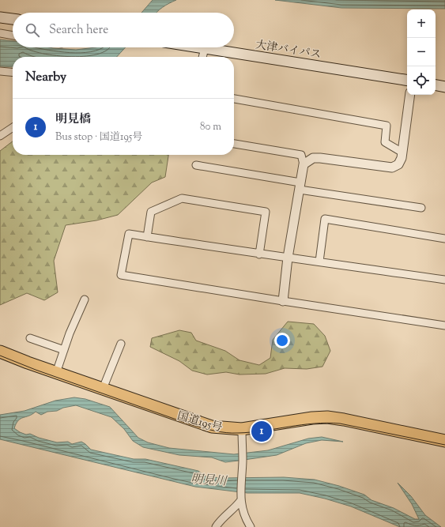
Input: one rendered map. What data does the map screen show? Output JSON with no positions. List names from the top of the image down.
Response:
{
  "streets": {
    "highway": ["国道195号"],
    "main road": ["大津バイパス"]
  },
  "water": ["明見川"],
  "page": {
    "map_buttons": ["+", "−"],
    "search": "Search here",
    "heading": "Nearby",
    "list": [
      {
        "mark": "1",
        "name": "明見橋",
        "note": "Bus stop · 国道195号",
        "value": "80 m"
      }
    ],
    "pins": "1"
  }
}
